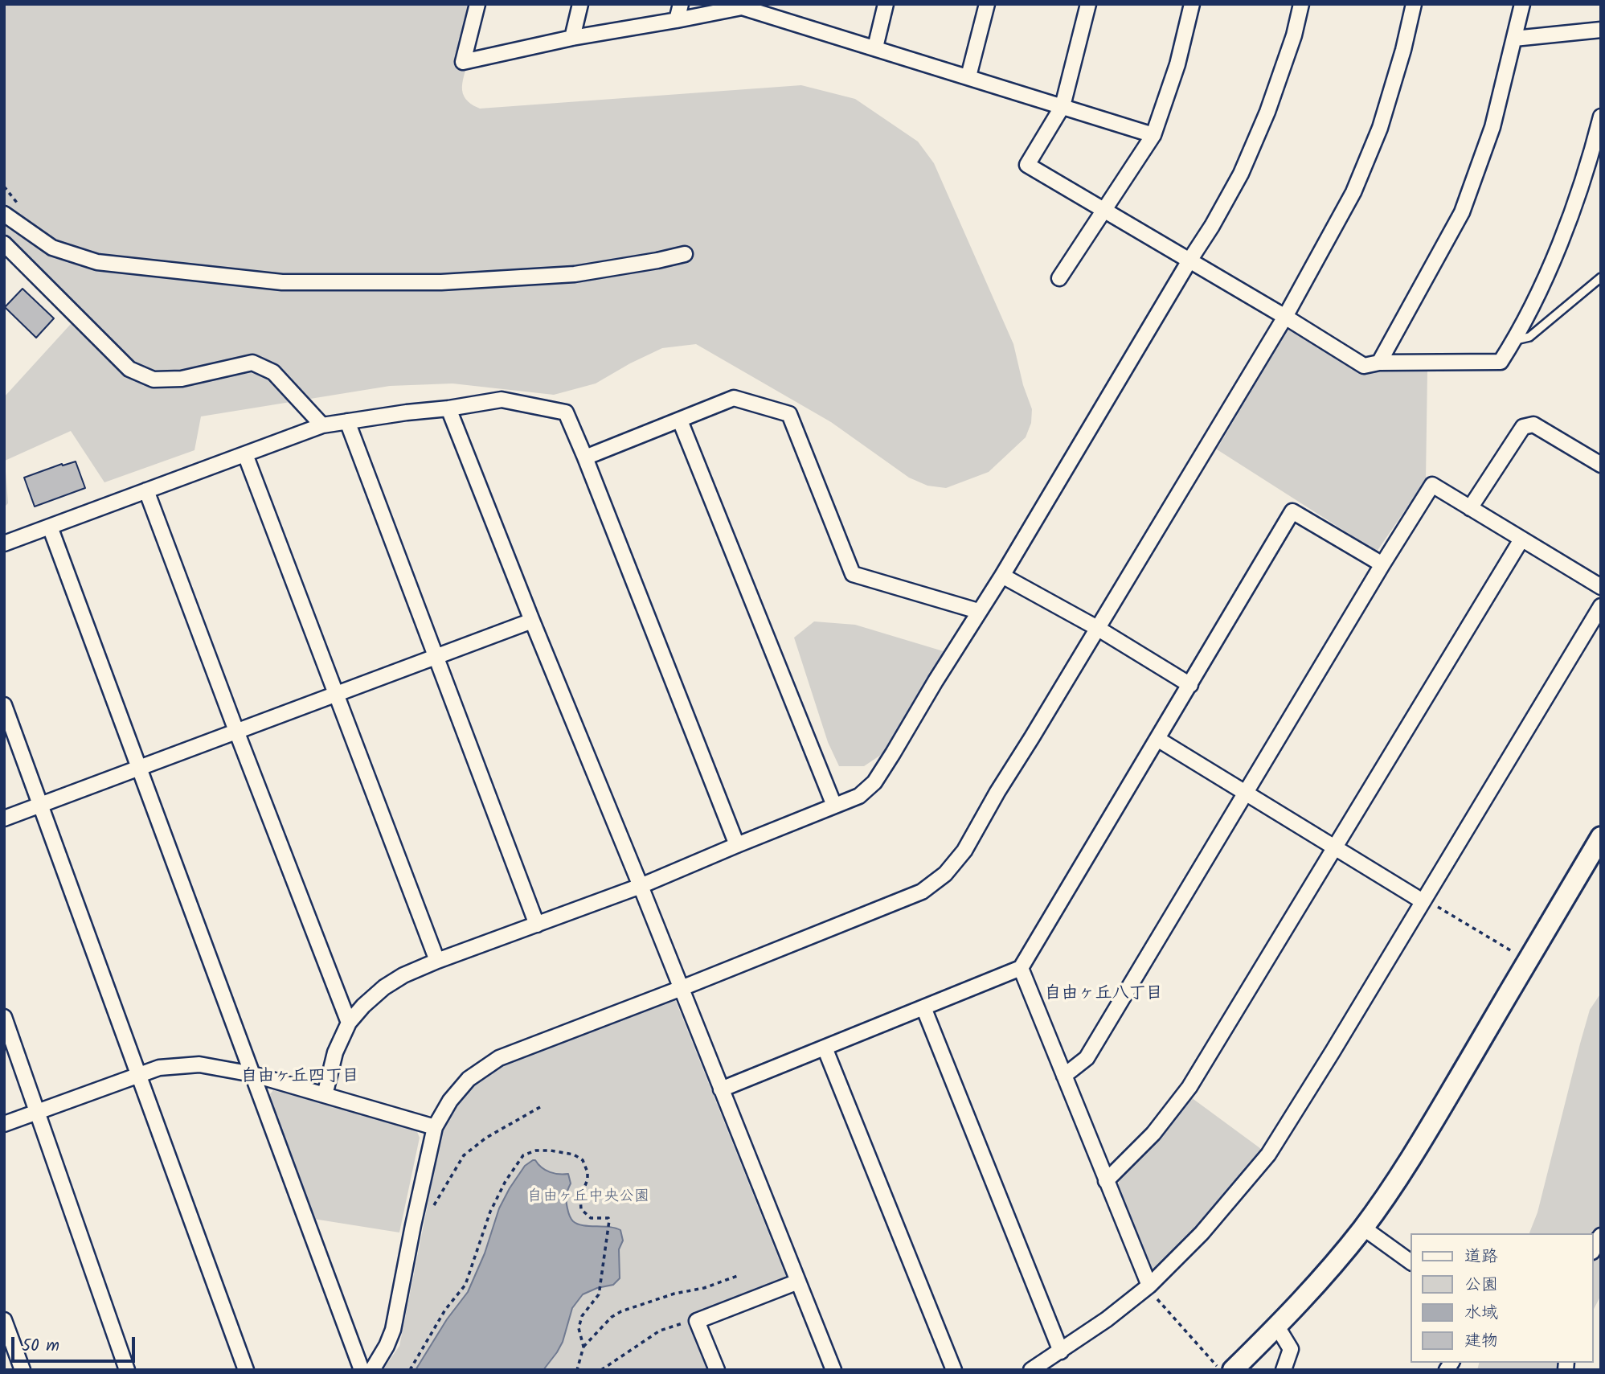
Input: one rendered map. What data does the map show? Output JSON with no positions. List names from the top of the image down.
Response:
{
  "districts": ["自由ヶ丘八丁目", "自由ヶ丘四丁目"],
  "parks": ["自由ヶ丘中央公園"],
  "legend": [
    "道路",
    "公園",
    "水域",
    "建物"
  ],
  "scale_bar": "50 m"
}
